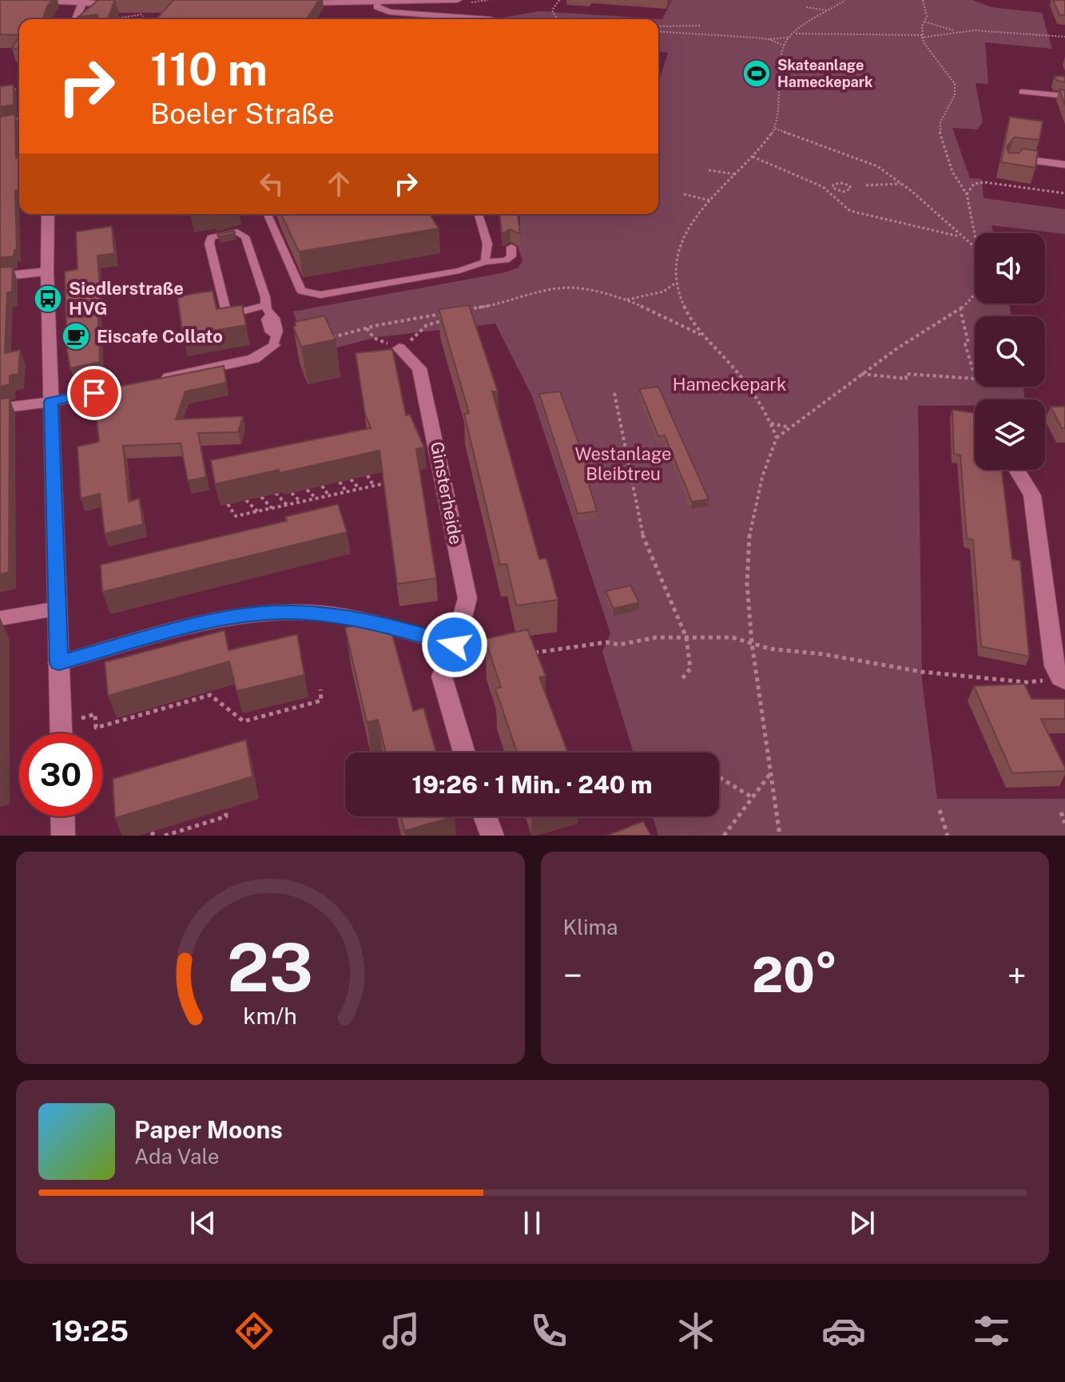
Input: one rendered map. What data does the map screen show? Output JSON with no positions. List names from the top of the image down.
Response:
{
  "streets": {
    "street": ["Ginsterheide"]
  },
  "parks": ["Hameckepark", "Westanlage Bleibtreu"],
  "places": {
    "sports": ["Skateanlage Hameckepark"],
    "bus stop": ["Siedlerstraße HVG"],
    "cafe": ["Eiscafe Collato"]
  },
  "page": {
    "turn": ["110 m", "Boeler Straße"],
    "limit": "30",
    "trip": "19:26 · 1 Min. · 240 m",
    "tile": "Klima",
    "heat": ["−", "20°", "+"],
    "song": ["Paper Moons", "Ada Vale"],
    "tabs": "19:25",
    "gauge": ["23", "km/h"]
  }
}
